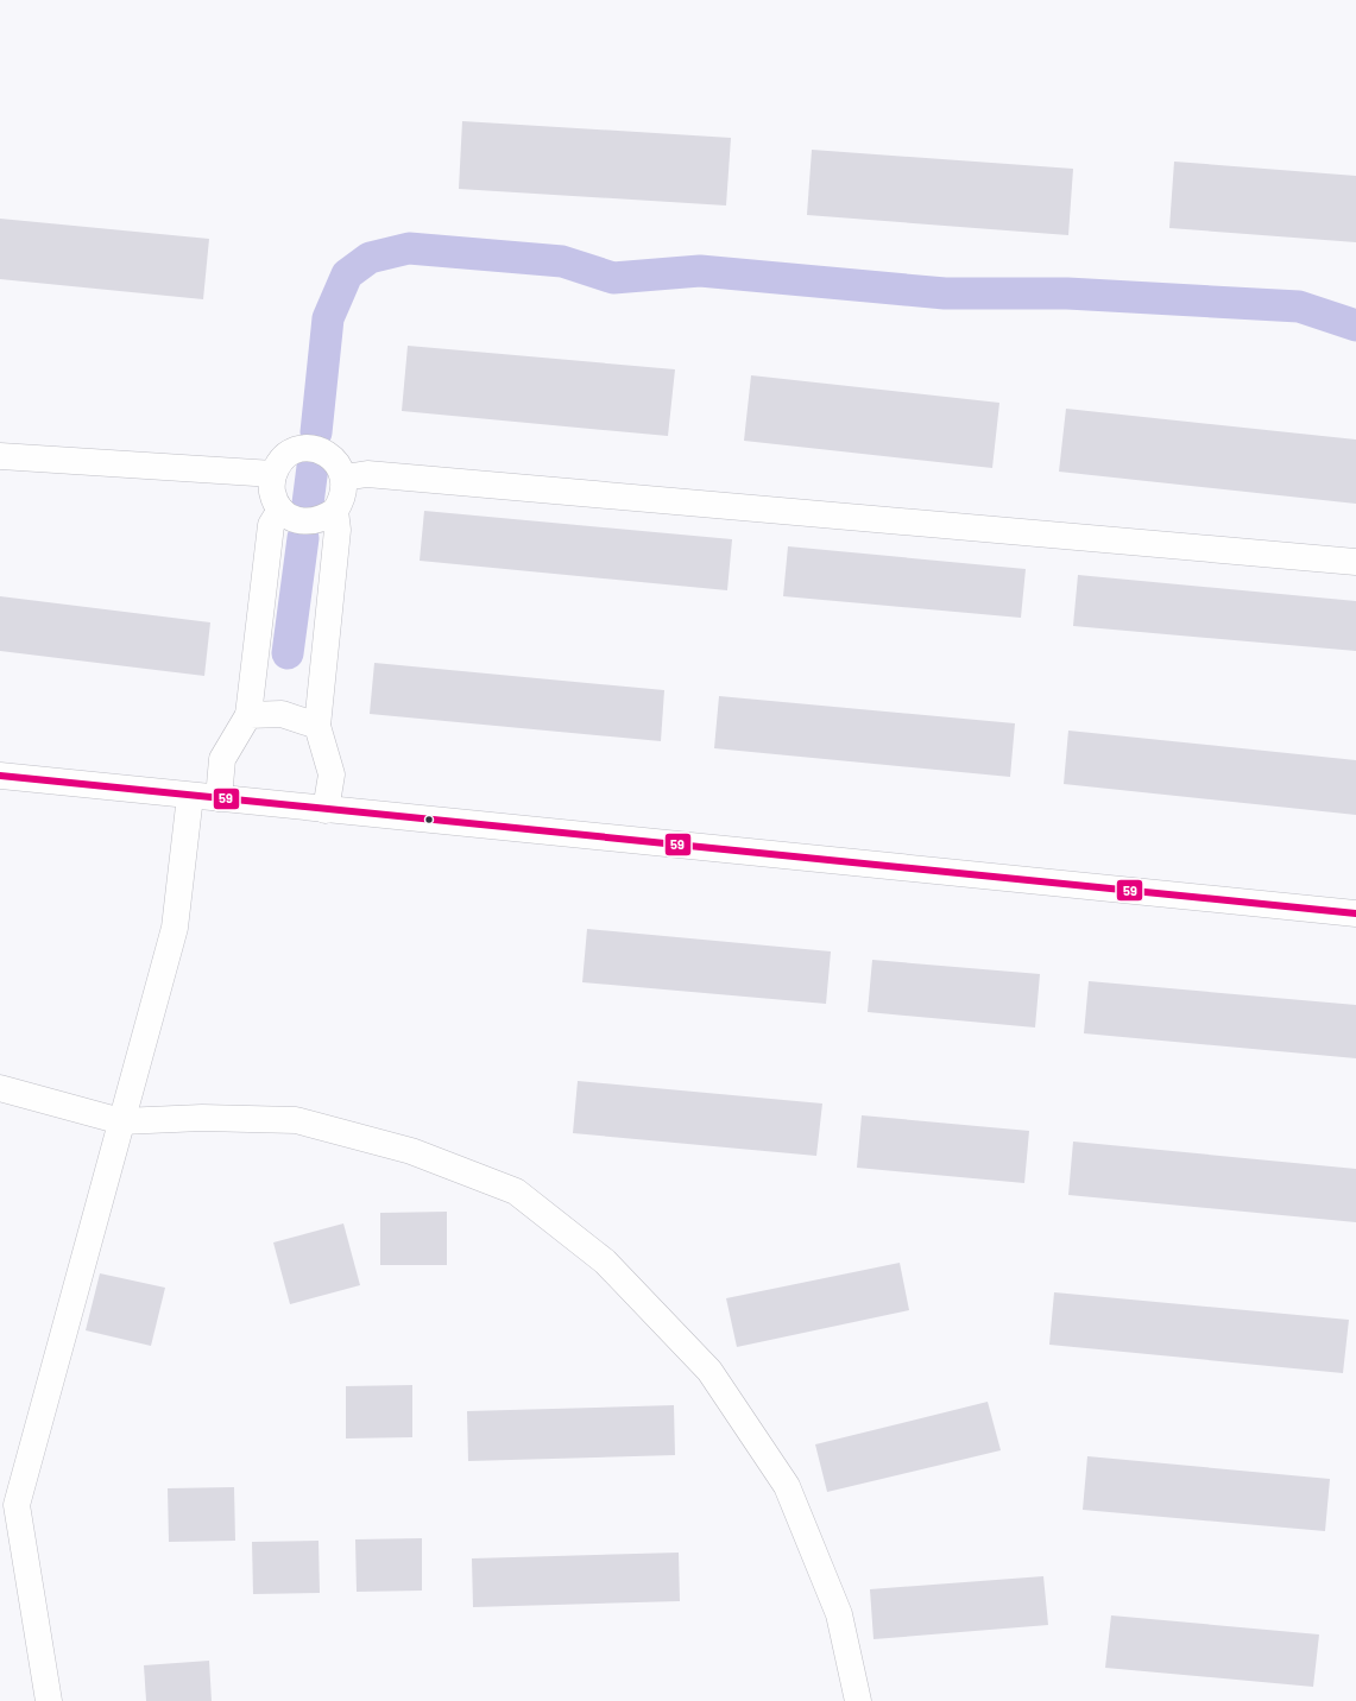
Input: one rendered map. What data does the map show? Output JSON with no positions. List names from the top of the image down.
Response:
{
  "lines": ["transit line 59"]
}
